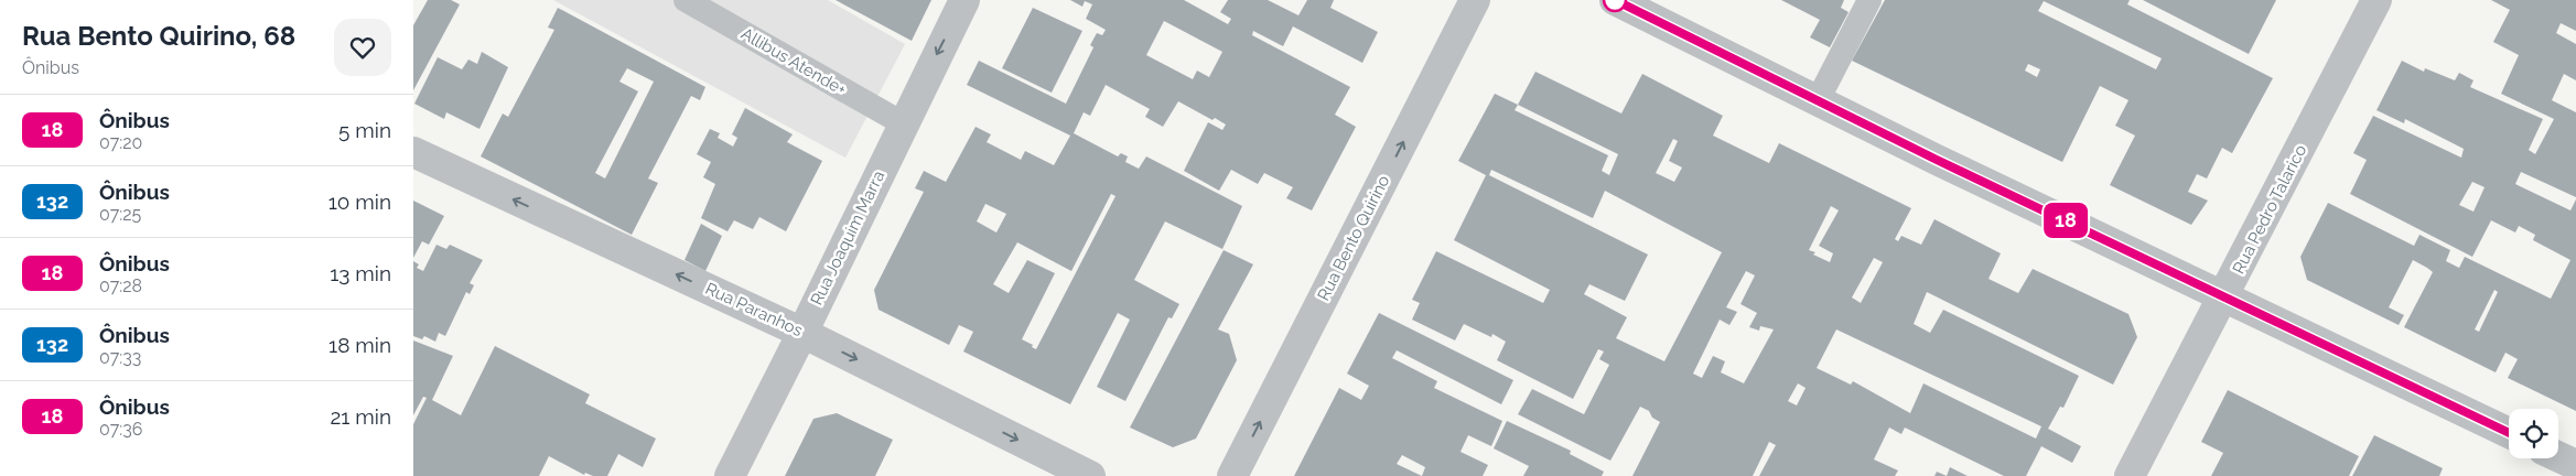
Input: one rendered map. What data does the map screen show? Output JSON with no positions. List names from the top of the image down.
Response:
{
  "streets": {
    "street": [
      "Rua Pedro Talarico",
      "Rua Joaquim Marra",
      "Rua Bento Quirino",
      "Rua Paranhos"
    ],
    "lane": ["Allibus Atende+"]
  },
  "crossings": [
    ["Allibus Atende+", "Rua Joaquim Marra"],
    ["Rua Joaquim Marra", "Rua Paranhos"]
  ],
  "one_way": ["Rua Bento Quirino"],
  "lines": ["bus line 18"],
  "page": {
    "heading": ["Rua Bento Quirino, 68", "Ônibus"],
    "on_map": "18",
    "list": [
      {
        "mark": "18",
        "name": "Ônibus",
        "note": "07:20",
        "value": "5 min"
      },
      {
        "mark": "132",
        "name": "Ônibus",
        "note": "07:25",
        "value": "10 min"
      },
      {
        "mark": "18",
        "name": "Ônibus",
        "note": "07:28",
        "value": "13 min"
      },
      {
        "mark": "132",
        "name": "Ônibus",
        "note": "07:33",
        "value": "18 min"
      },
      {
        "mark": "18",
        "name": "Ônibus",
        "note": "07:36",
        "value": "21 min"
      }
    ]
  }
}
